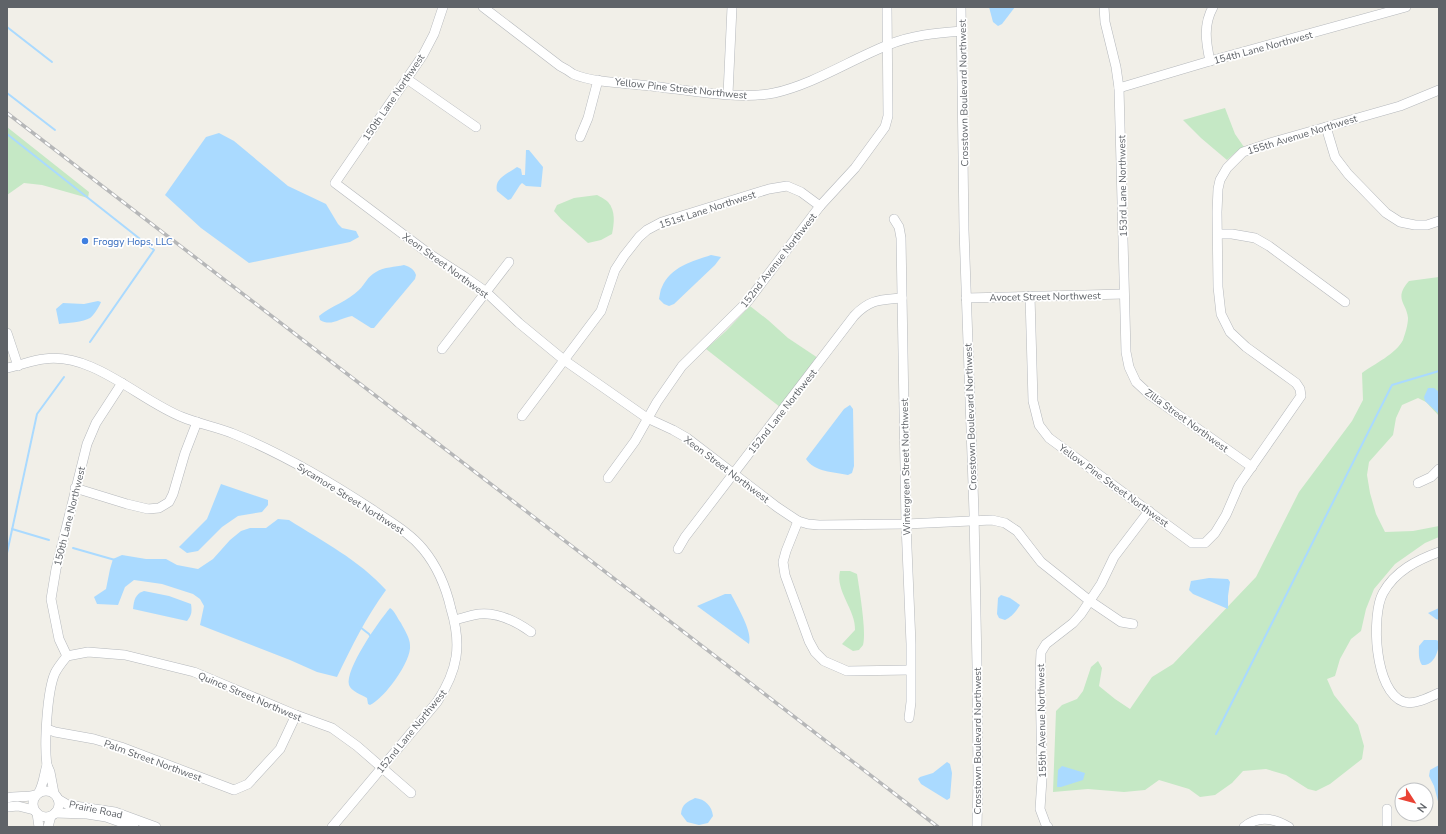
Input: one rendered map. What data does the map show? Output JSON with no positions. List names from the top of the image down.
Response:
{
  "streets": {
    "street": [
      "154th Lane Northwest",
      "Yellow Pine Street Northwest",
      "Crosstown Boulevard Northwest",
      "150th Lane Northwest",
      "155th Avenue Northwest",
      "153rd Lane Northwest",
      "151st Lane Northwest",
      "152nd Avenue Northwest",
      "Xeon Street Northwest",
      "Avocet Street Northwest",
      "152nd Lane Northwest",
      "Zilla Street Northwest",
      "Wintergreen Street Northwest",
      "Sycamore Street Northwest",
      "Quince Street Northwest",
      "Palm Street Northwest",
      "Prairie Road"
    ]
  },
  "crossings": [
    ["154th Lane Northwest", "153rd Lane Northwest"],
    ["Yellow Pine Street Northwest", "Crosstown Boulevard Northwest"],
    ["Yellow Pine Street Northwest", "155th Avenue Northwest"],
    ["Yellow Pine Street Northwest", "152nd Avenue Northwest"],
    ["Yellow Pine Street Northwest", "Avocet Street Northwest"],
    ["Yellow Pine Street Northwest", "Zilla Street Northwest"],
    ["Crosstown Boulevard Northwest", "Xeon Street Northwest"],
    ["Crosstown Boulevard Northwest", "Avocet Street Northwest"],
    ["150th Lane Northwest", "Xeon Street Northwest"],
    ["150th Lane Northwest", "Sycamore Street Northwest"],
    ["150th Lane Northwest", "Quince Street Northwest"],
    ["155th Avenue Northwest", "Xeon Street Northwest"],
    ["155th Avenue Northwest", "Zilla Street Northwest"],
    ["153rd Lane Northwest", "Avocet Street Northwest"],
    ["153rd Lane Northwest", "Zilla Street Northwest"],
    ["151st Lane Northwest", "152nd Avenue Northwest"],
    ["151st Lane Northwest", "Xeon Street Northwest"],
    ["152nd Avenue Northwest", "Xeon Street Northwest"],
    ["Xeon Street Northwest", "152nd Lane Northwest"],
    ["Xeon Street Northwest", "Wintergreen Street Northwest"],
    ["152nd Lane Northwest", "Wintergreen Street Northwest"],
    ["152nd Lane Northwest", "Sycamore Street Northwest"],
    ["152nd Lane Northwest", "Quince Street Northwest"],
    ["Quince Street Northwest", "Palm Street Northwest"]
  ],
  "places": ["Froggy Hops, LLC"],
  "north": "bottom right"
}
